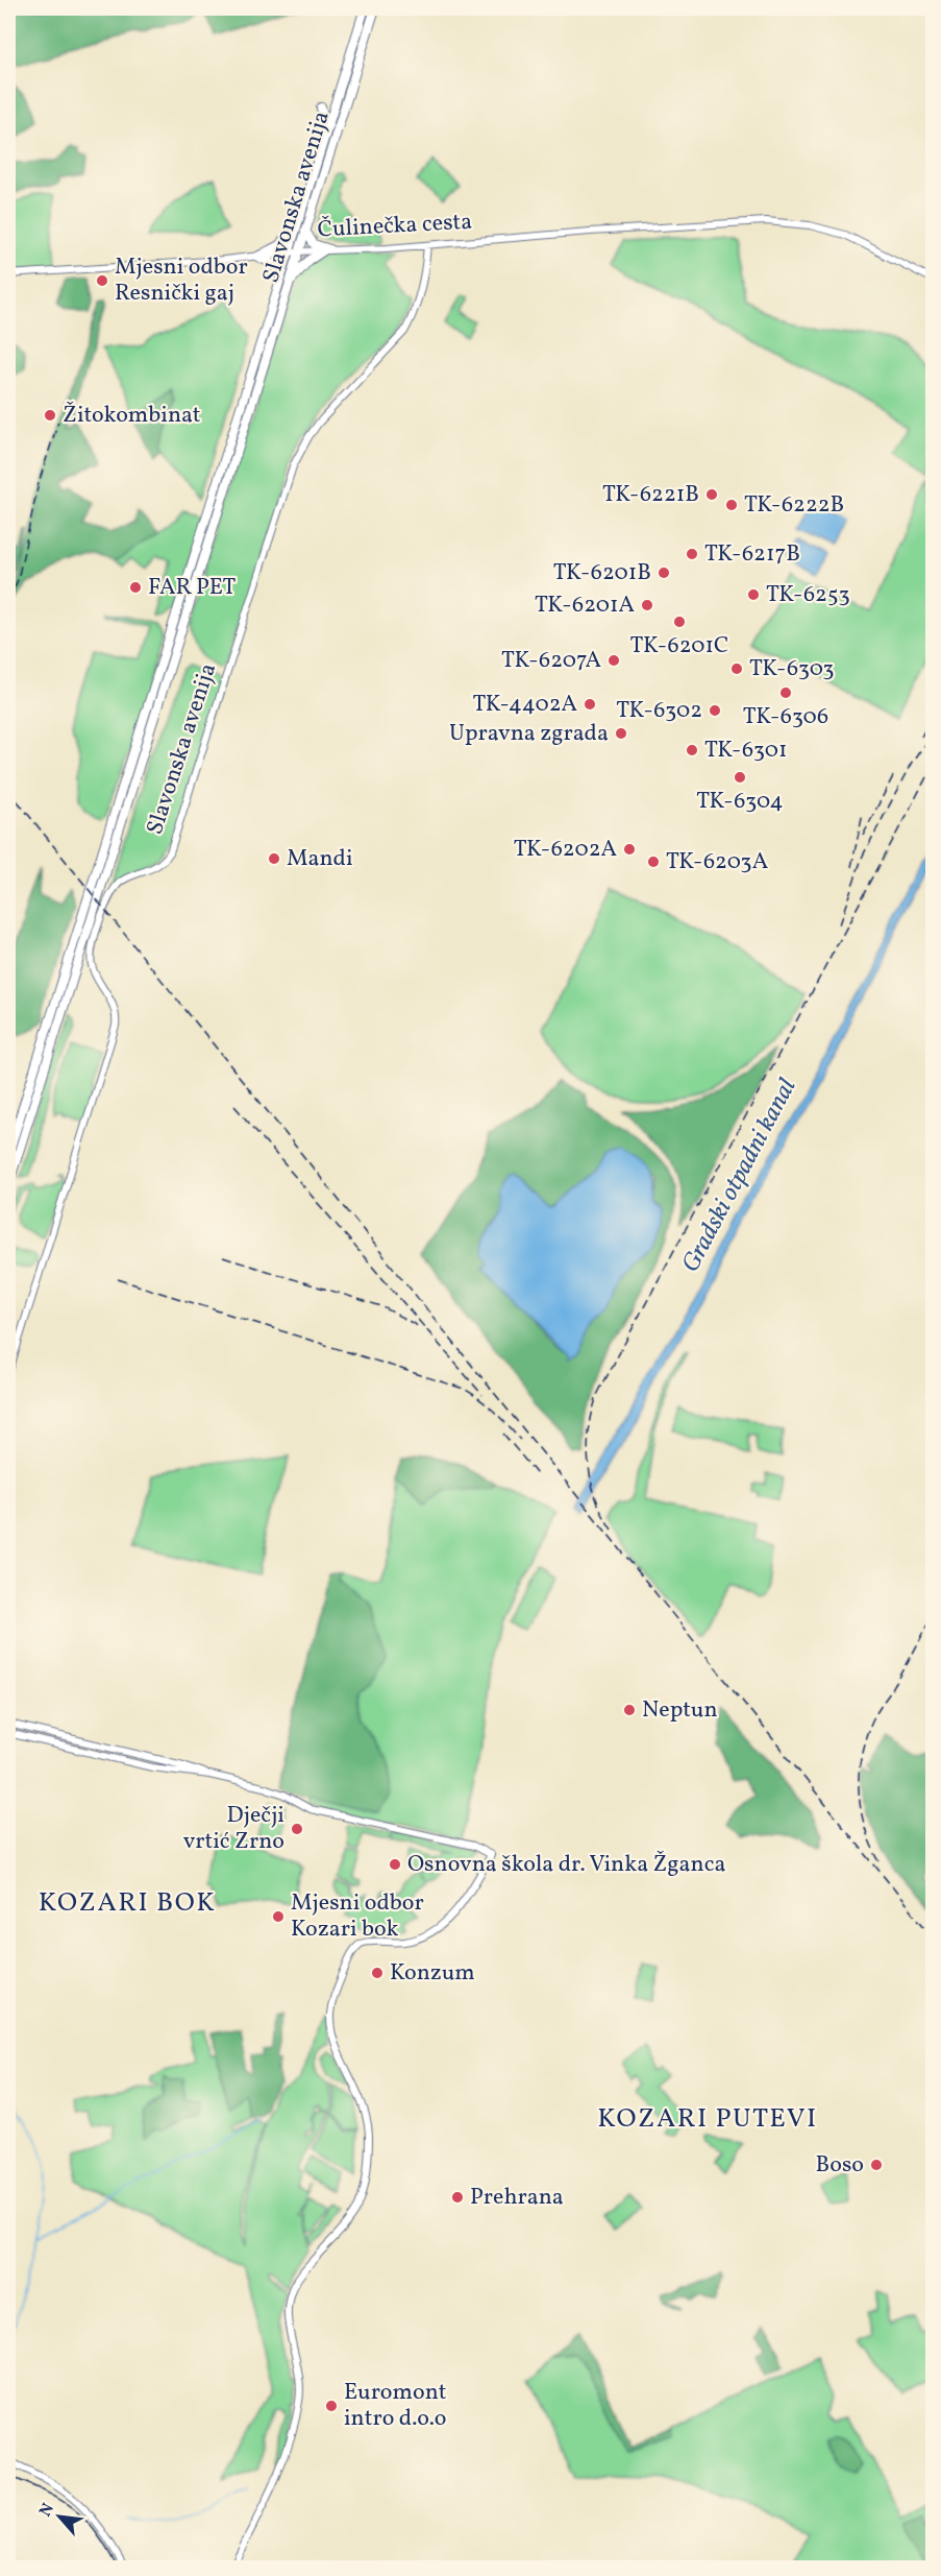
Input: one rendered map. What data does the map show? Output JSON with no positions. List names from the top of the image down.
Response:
{
  "streets": {
    "main road": ["Slavonska avenija"],
    "street": ["Čulinečka cesta"]
  },
  "crossings": [
    ["Slavonska avenija", "Čulinečka cesta"]
  ],
  "districts": ["KOZARI BOK", "KOZARI PUTEVI"],
  "water": ["Gradski otpadni kanal"],
  "places": [
    "Mjesni odbor Resnički gaj",
    "Žitokombinat",
    "TK-6221B",
    "TK-6222B",
    "TK-6217B",
    "TK-6201B",
    "FAR PET",
    "TK-6253",
    "TK-6201A",
    "TK-6201C",
    "TK-6207A",
    "TK-6303",
    "TK-6306",
    "TK-4402A",
    "TK-6302",
    "Upravna zgrada",
    "TK-6301",
    "TK-6304",
    "TK-6202A",
    "Mandi",
    "TK-6203A",
    "Neptun",
    "Dječji vrtić Zrno",
    "Osnovna škola dr. Vinka Žganca",
    "Mjesni odbor Kozari bok",
    "Konzum",
    "Boso",
    "Prehrana",
    "Euromont intro d.o.o"
  ],
  "north": "top left"
}
